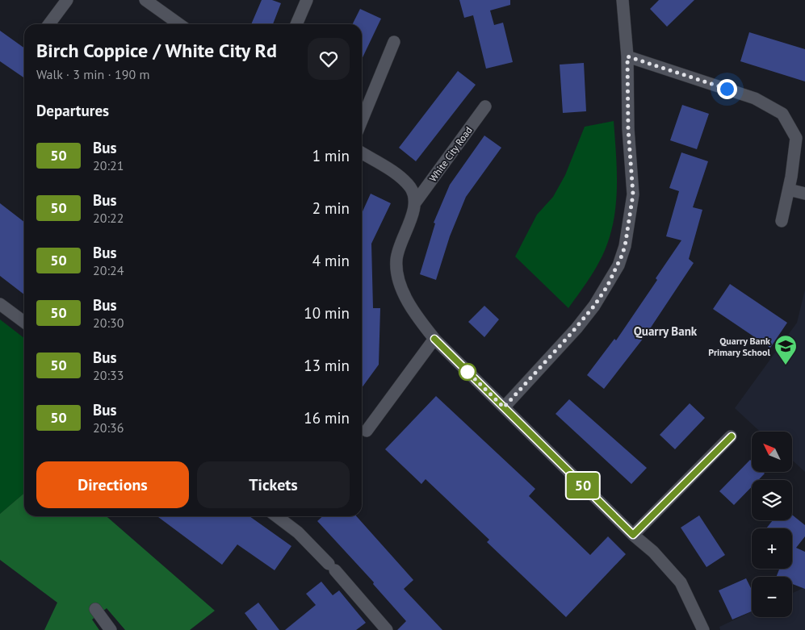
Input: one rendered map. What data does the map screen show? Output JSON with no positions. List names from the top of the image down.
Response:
{
  "streets": {
    "street": ["White City Road"]
  },
  "districts": ["Quarry Bank"],
  "places": {
    "school or university": ["Quarry Bank Primary School"]
  },
  "lines": ["bus line 50"],
  "north": "top left",
  "page": {
    "on_map": "50",
    "heading": [
      ["Birch Coppice / White City Rd", "Walk · 3 min · 190 m"],
      "Departures"
    ],
    "list": [
      {
        "mark": "50",
        "name": "Bus",
        "note": "20:21",
        "value": "1 min"
      },
      {
        "mark": "50",
        "name": "Bus",
        "note": "20:22",
        "value": "2 min"
      },
      {
        "mark": "50",
        "name": "Bus",
        "note": "20:24",
        "value": "4 min"
      },
      {
        "mark": "50",
        "name": "Bus",
        "note": "20:30",
        "value": "10 min"
      },
      {
        "mark": "50",
        "name": "Bus",
        "note": "20:33",
        "value": "13 min"
      },
      {
        "mark": "50",
        "name": "Bus",
        "note": "20:36",
        "value": "16 min"
      }
    ],
    "map_buttons": ["+", "−"],
    "buttons": ["Directions", "Tickets"]
  }
}
